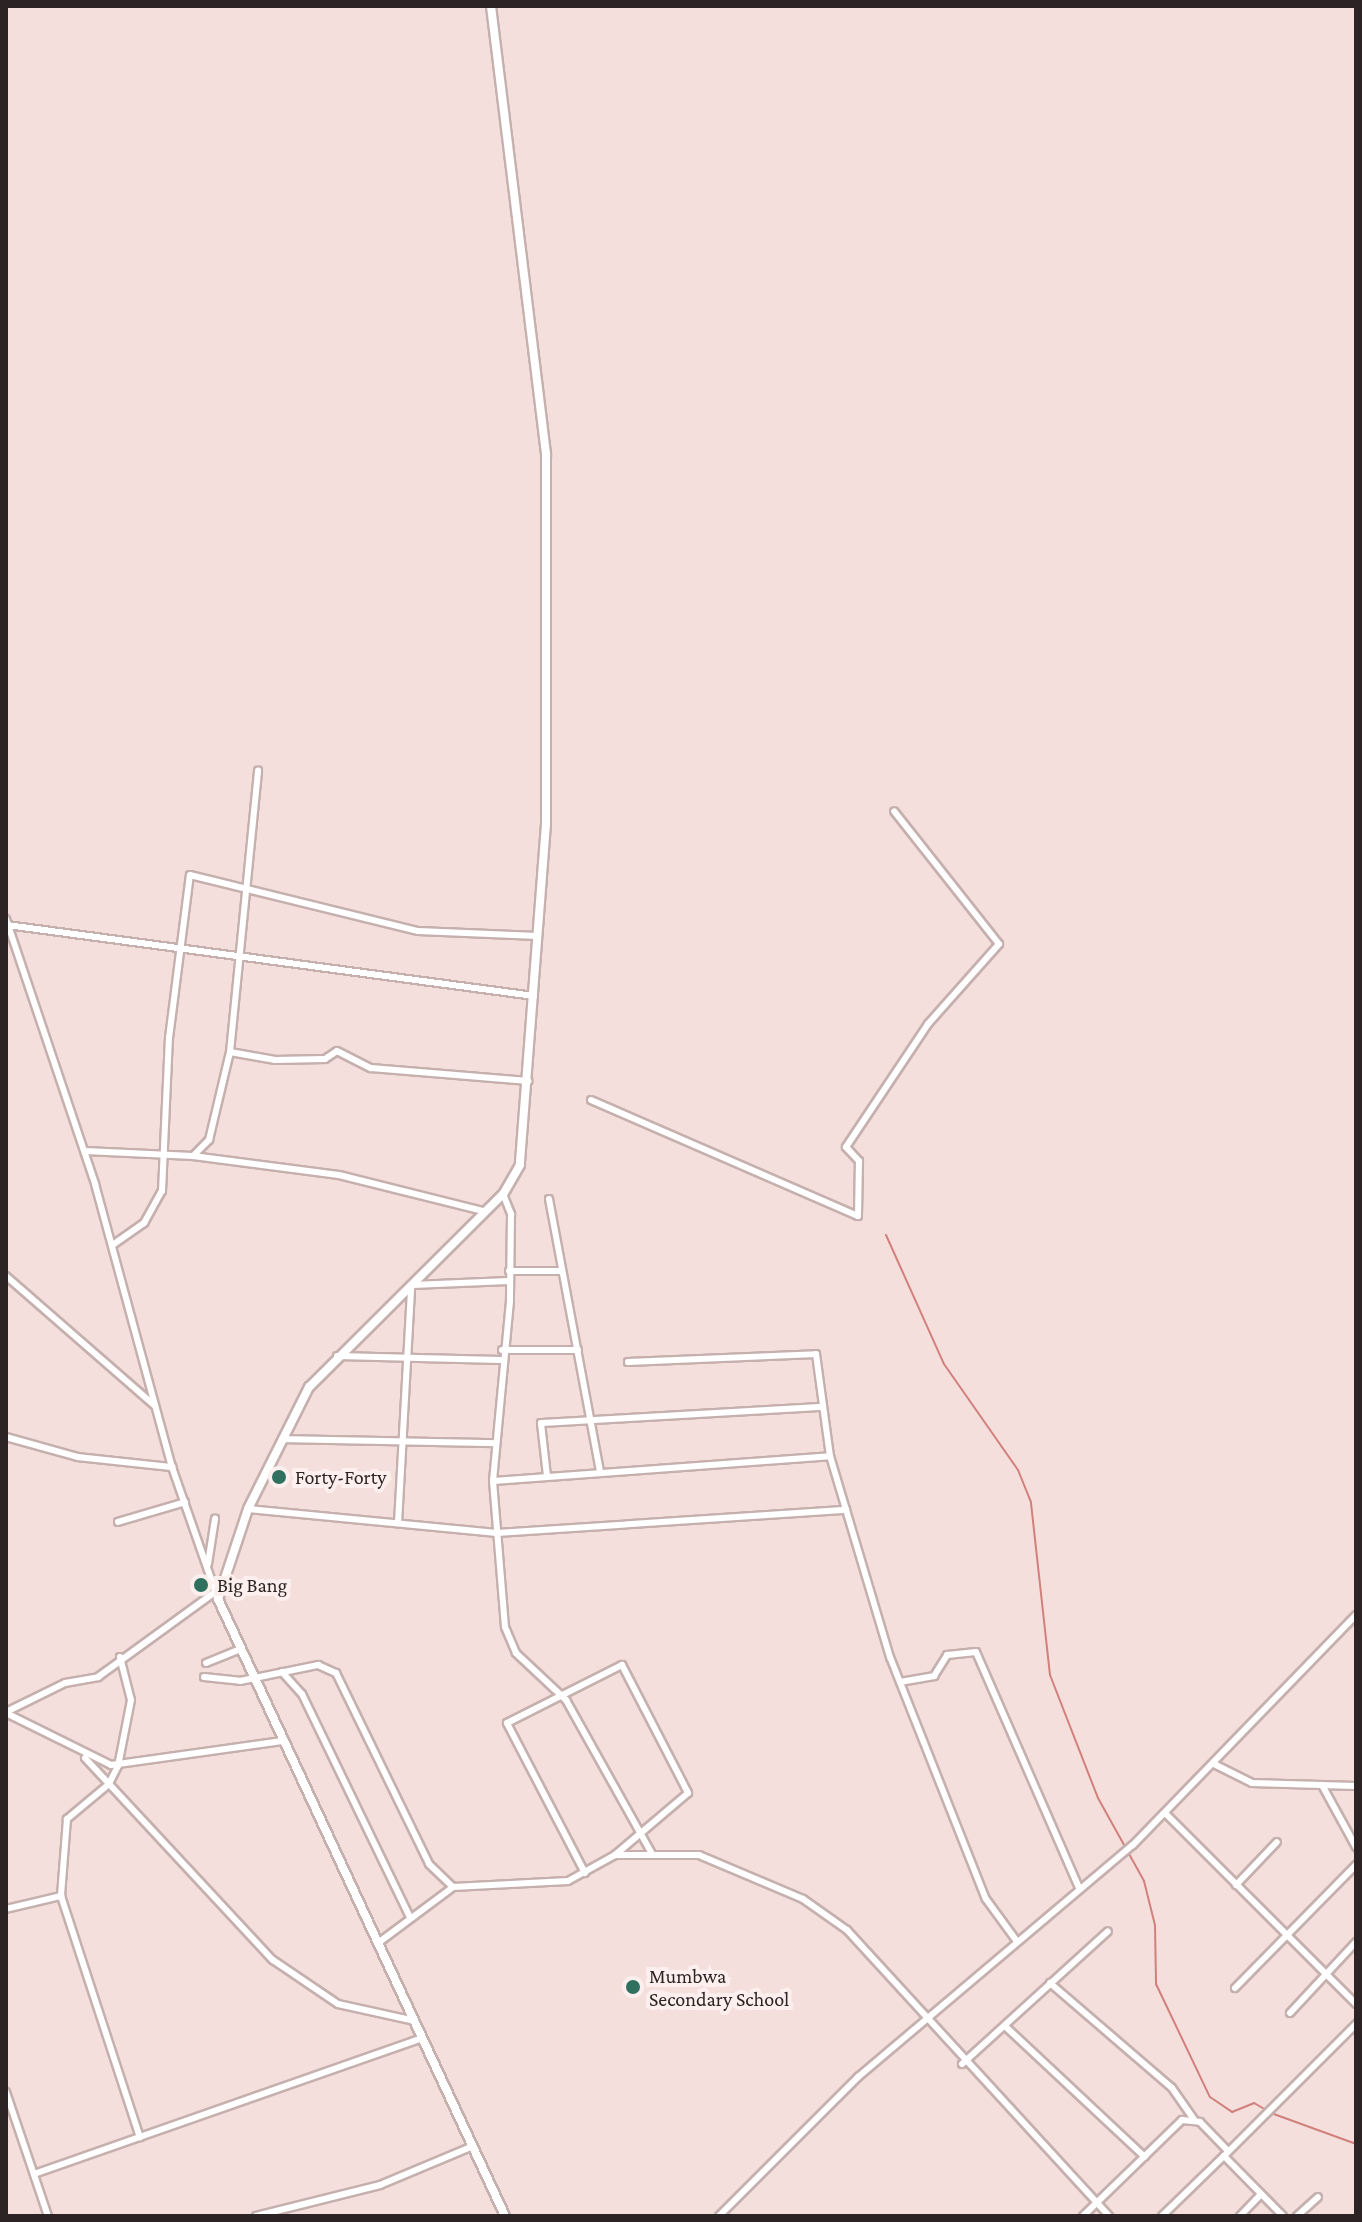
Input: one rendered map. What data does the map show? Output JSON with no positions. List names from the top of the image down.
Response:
{
  "places": ["Forty-Forty", "Big Bang", "Mumbwa Secondary School"]
}
